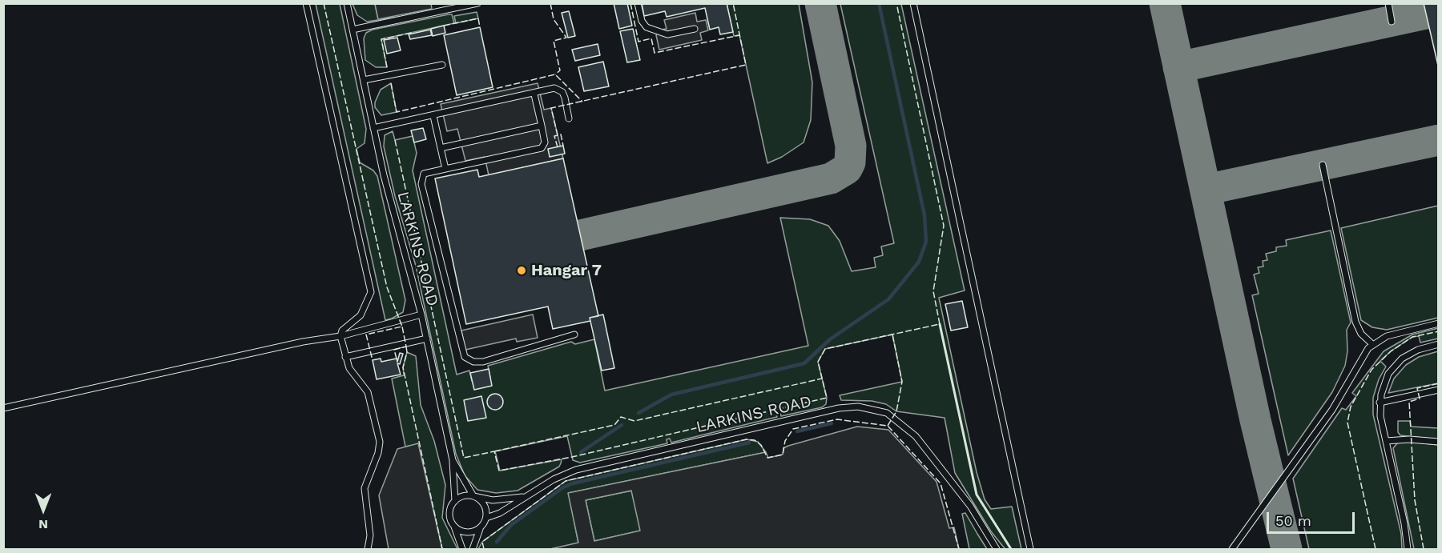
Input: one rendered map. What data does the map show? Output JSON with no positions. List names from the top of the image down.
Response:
{
  "streets": {
    "lane": ["LARKINS ROAD"]
  },
  "places": ["Hangar 7"],
  "scale_bar": "50 m",
  "north": "bottom"
}
